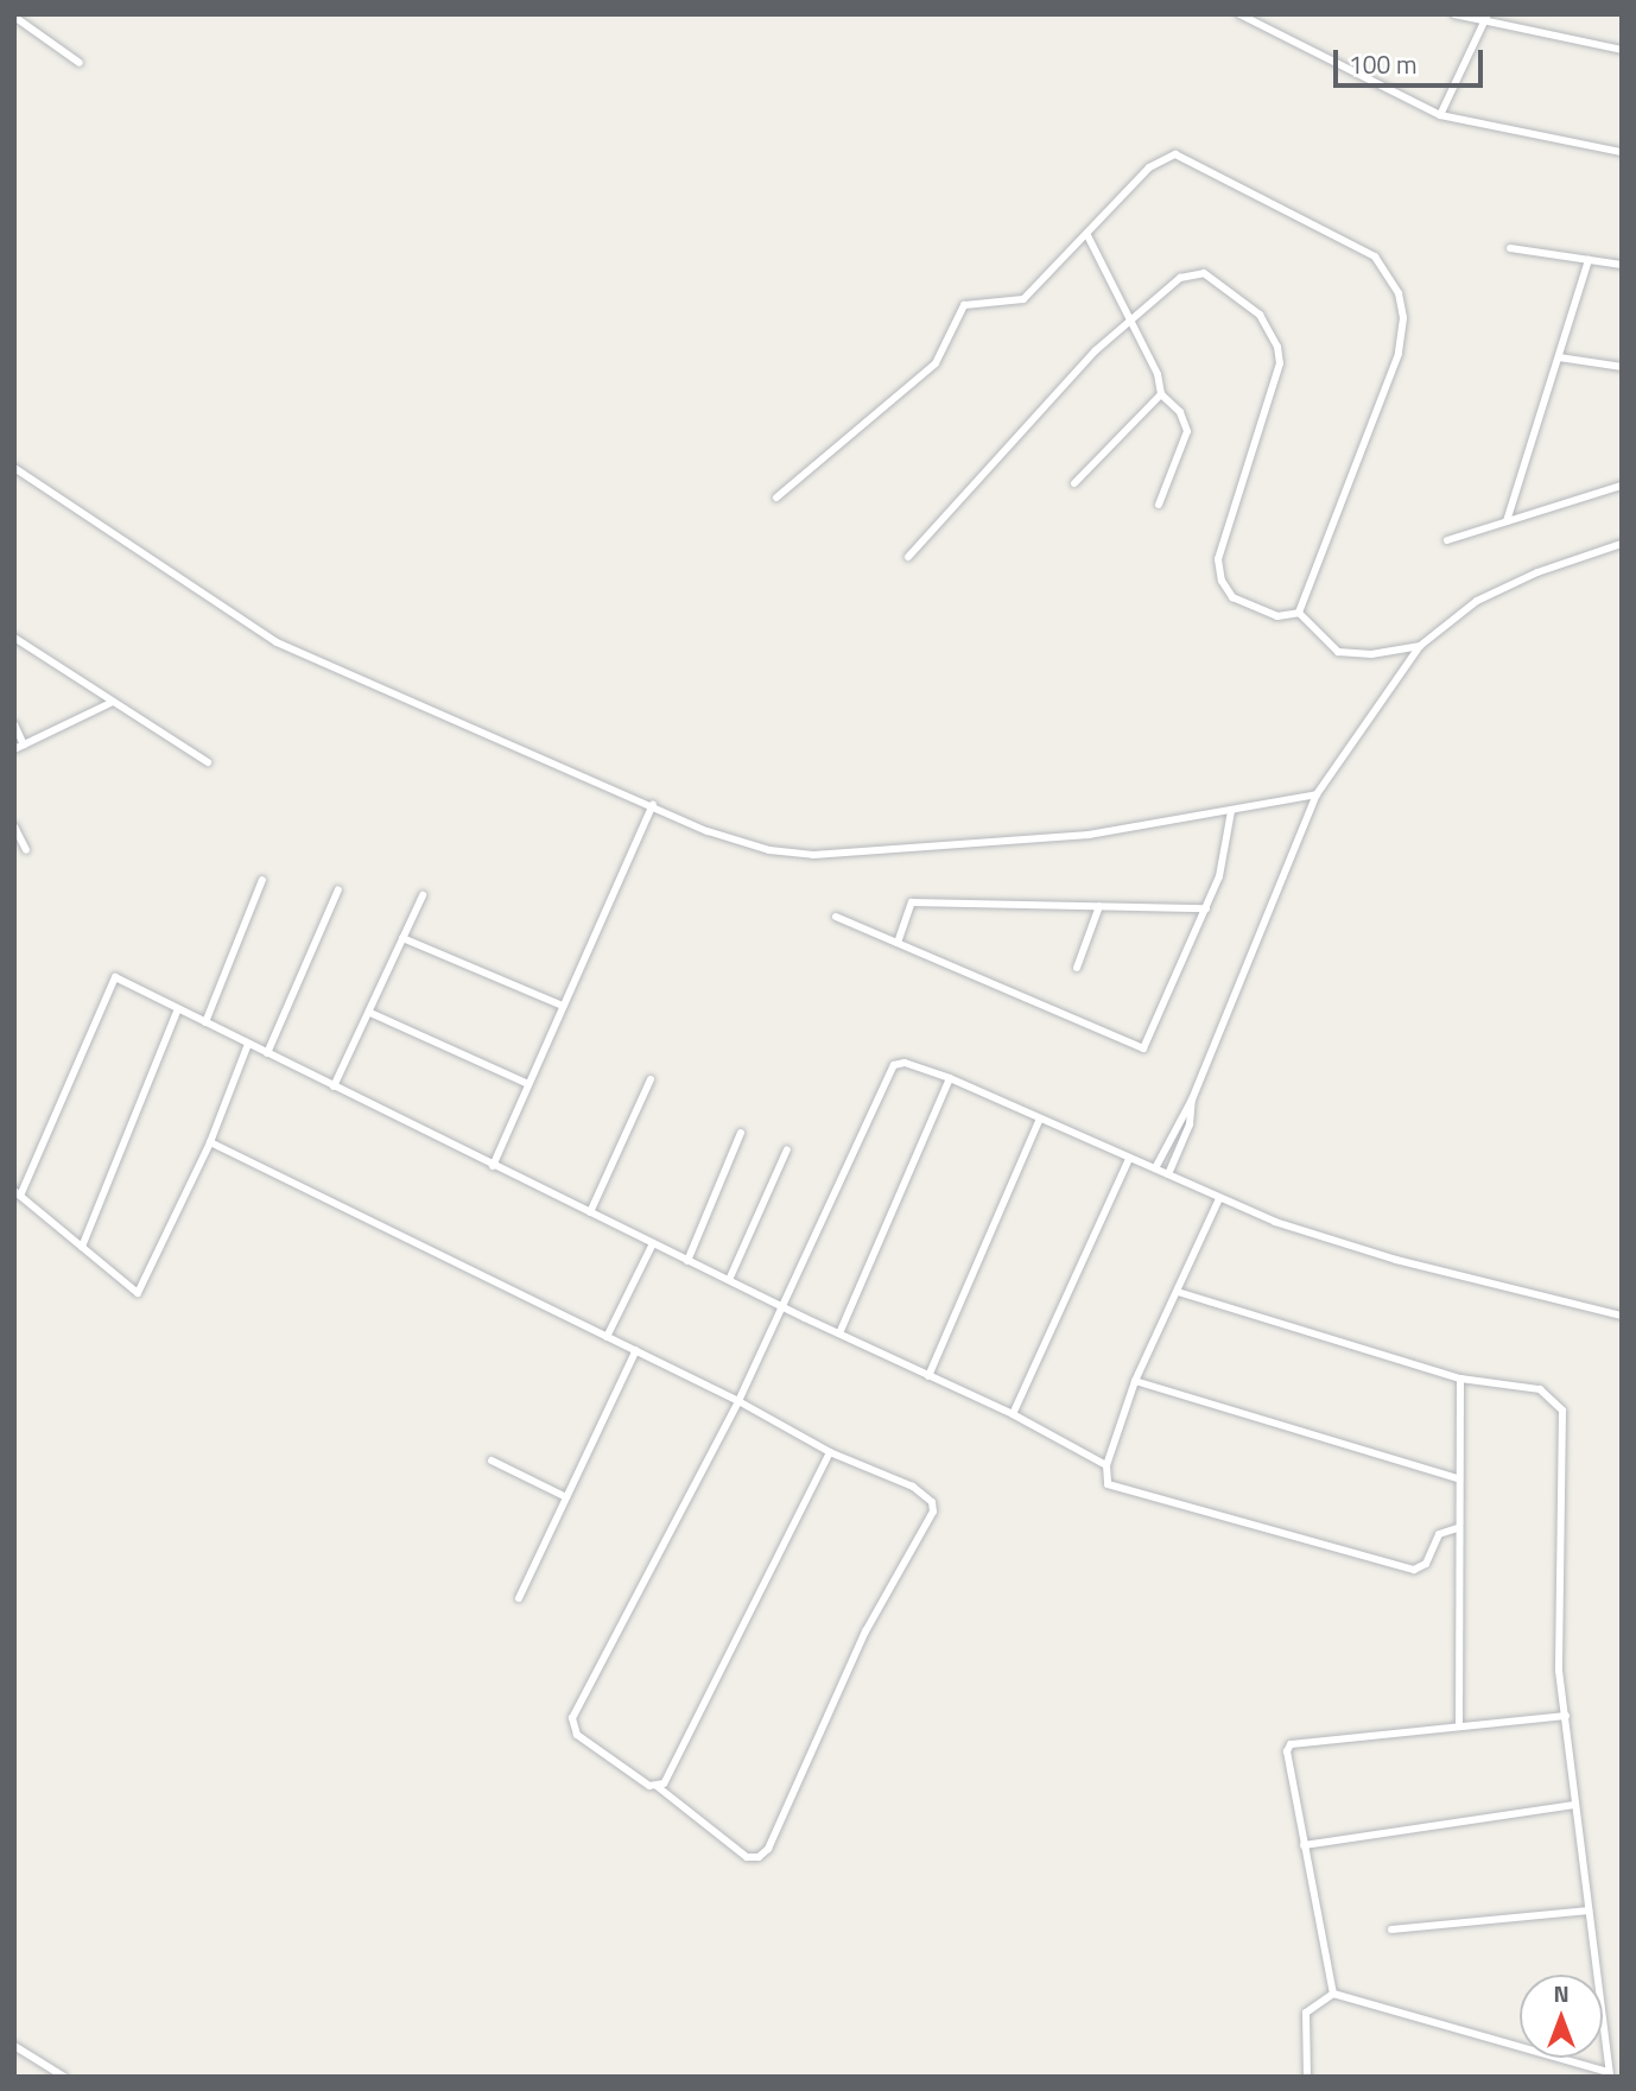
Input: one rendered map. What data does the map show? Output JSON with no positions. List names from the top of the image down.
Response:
{
  "scale_bar": "100 m",
  "north": "top"
}
